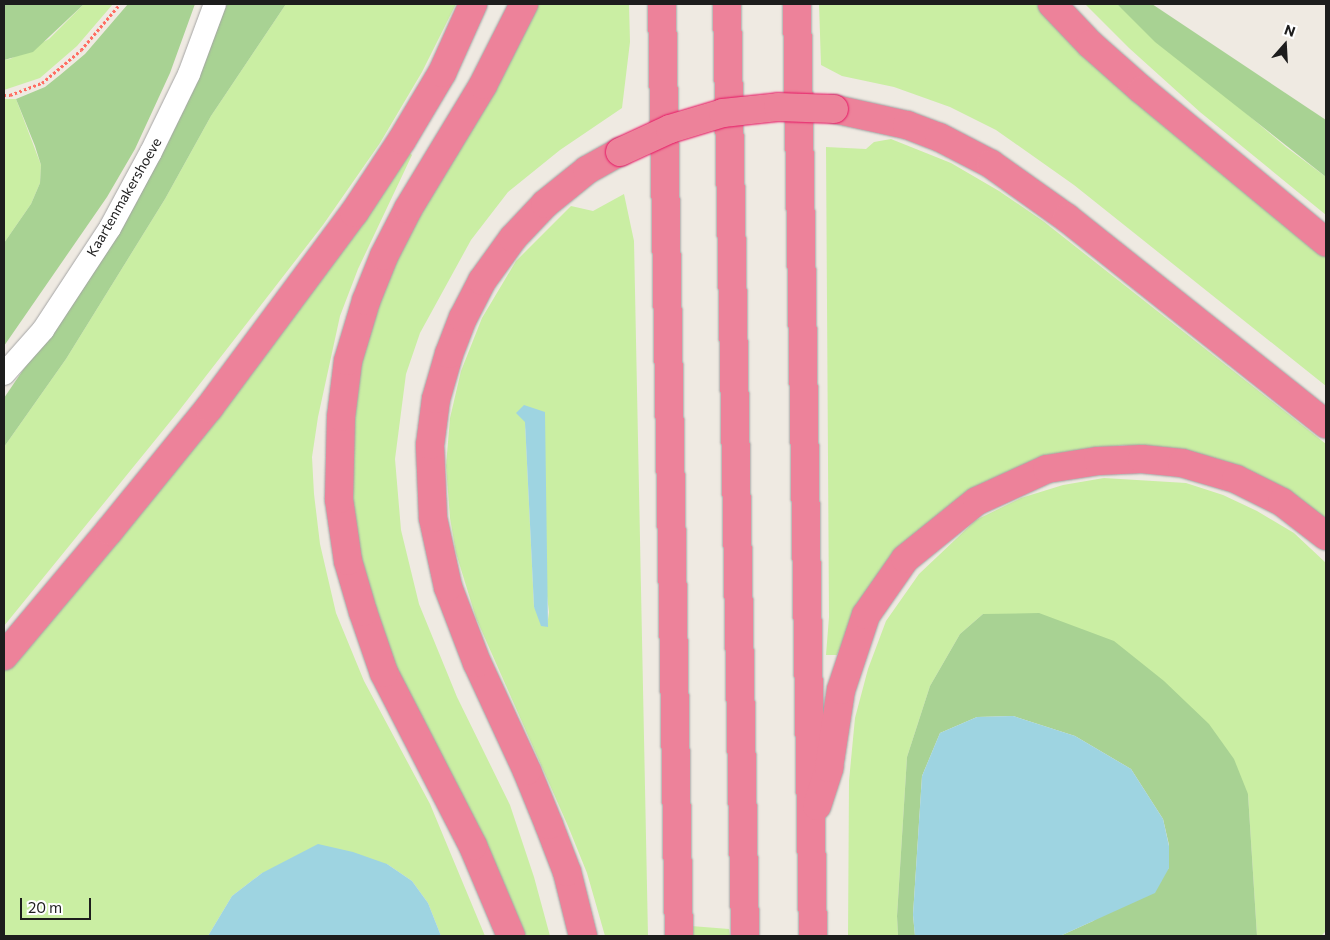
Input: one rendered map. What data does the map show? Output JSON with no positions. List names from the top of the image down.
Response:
{
  "streets": {
    "street": ["Kaartenmakershoeve"]
  },
  "scale_bar": "20 m",
  "north": "top"
}
